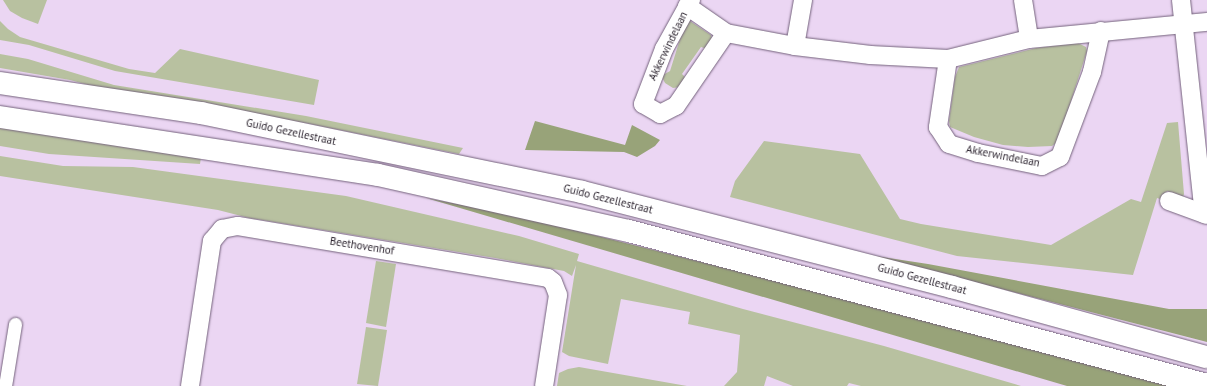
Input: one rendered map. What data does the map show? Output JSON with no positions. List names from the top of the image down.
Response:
{
  "streets": {
    "main road": ["Guido Gezellestraat"],
    "street": ["Akkerwindelaan", "Beethovenhof"]
  }
}
